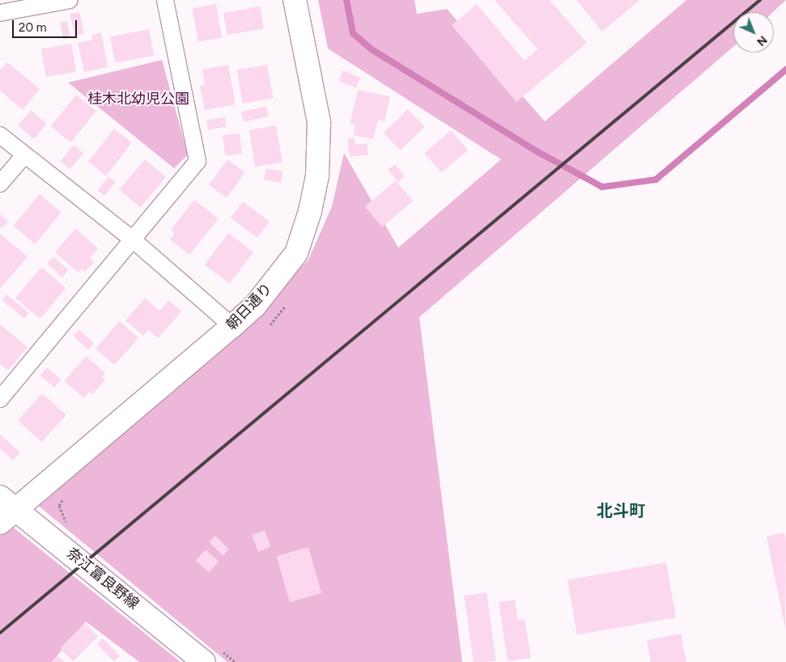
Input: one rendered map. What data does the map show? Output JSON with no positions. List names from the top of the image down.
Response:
{
  "streets": {
    "street": ["朝日通り", "奈江富良野線"]
  },
  "crossings": [
    ["朝日通り", "奈江富良野線"]
  ],
  "districts": ["北斗町"],
  "parks": ["桂木北幼児公園"],
  "scale_bar": "20 m",
  "north": "bottom right"
}
